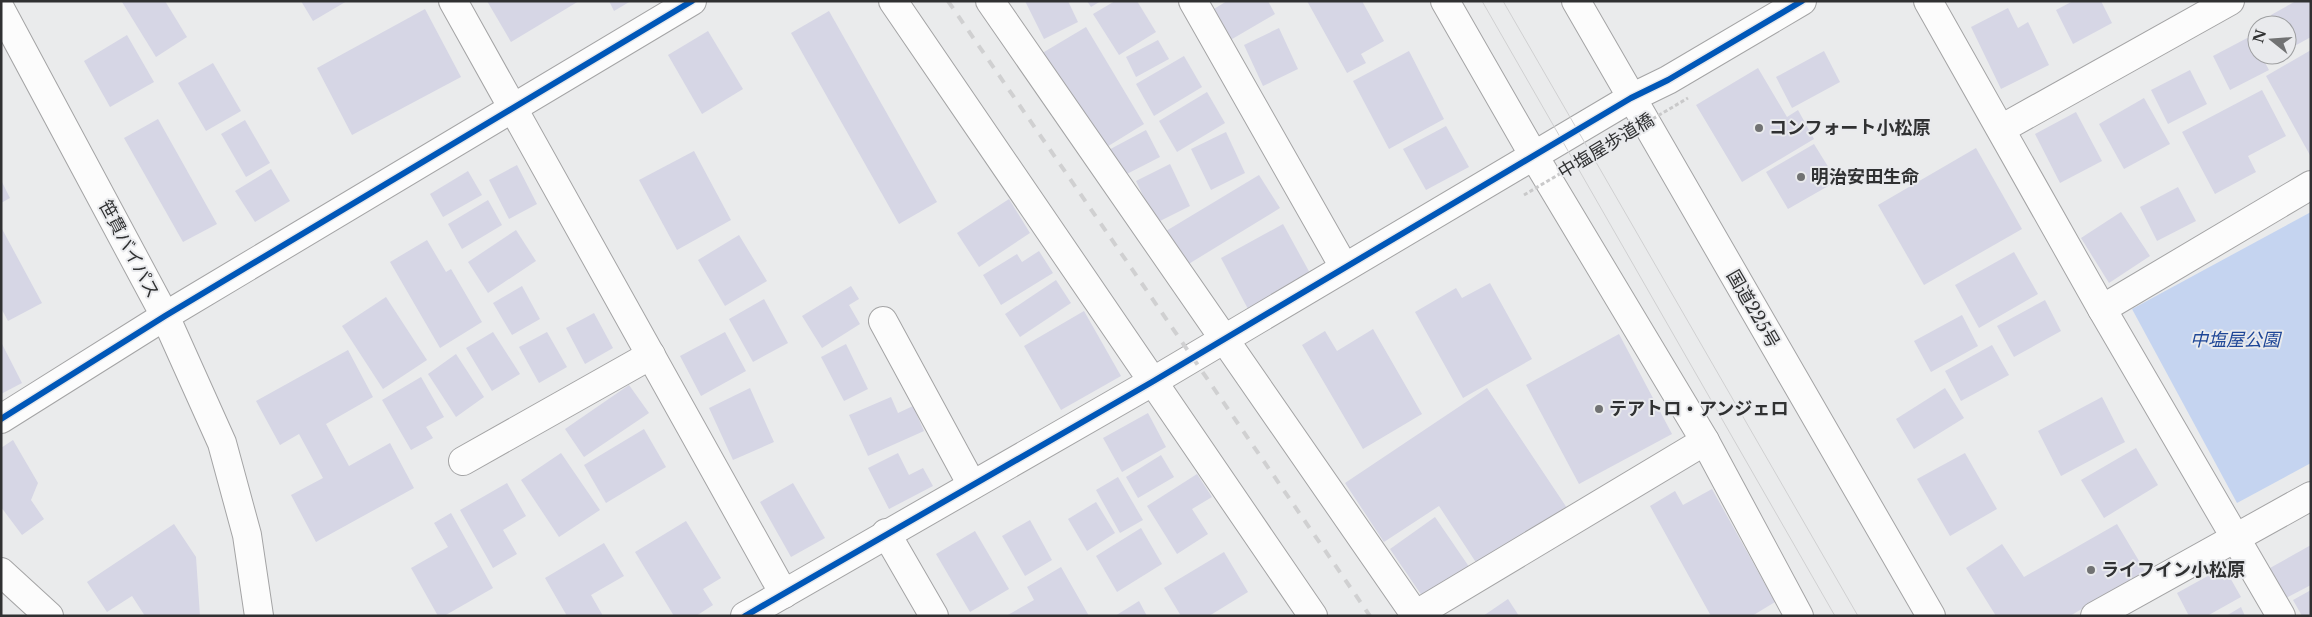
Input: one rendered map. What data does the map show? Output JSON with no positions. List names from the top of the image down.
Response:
{
  "streets": {
    "main road": ["笹貫バイパス", "国道225号"],
    "path": ["中塩屋歩道橋"]
  },
  "parks": ["中塩屋公園"],
  "places": [
    "コンフォート小松原",
    "明治安田生命",
    "テアトロ・アンジェロ",
    "ライフイン小松原"
  ],
  "north": "left"
}
